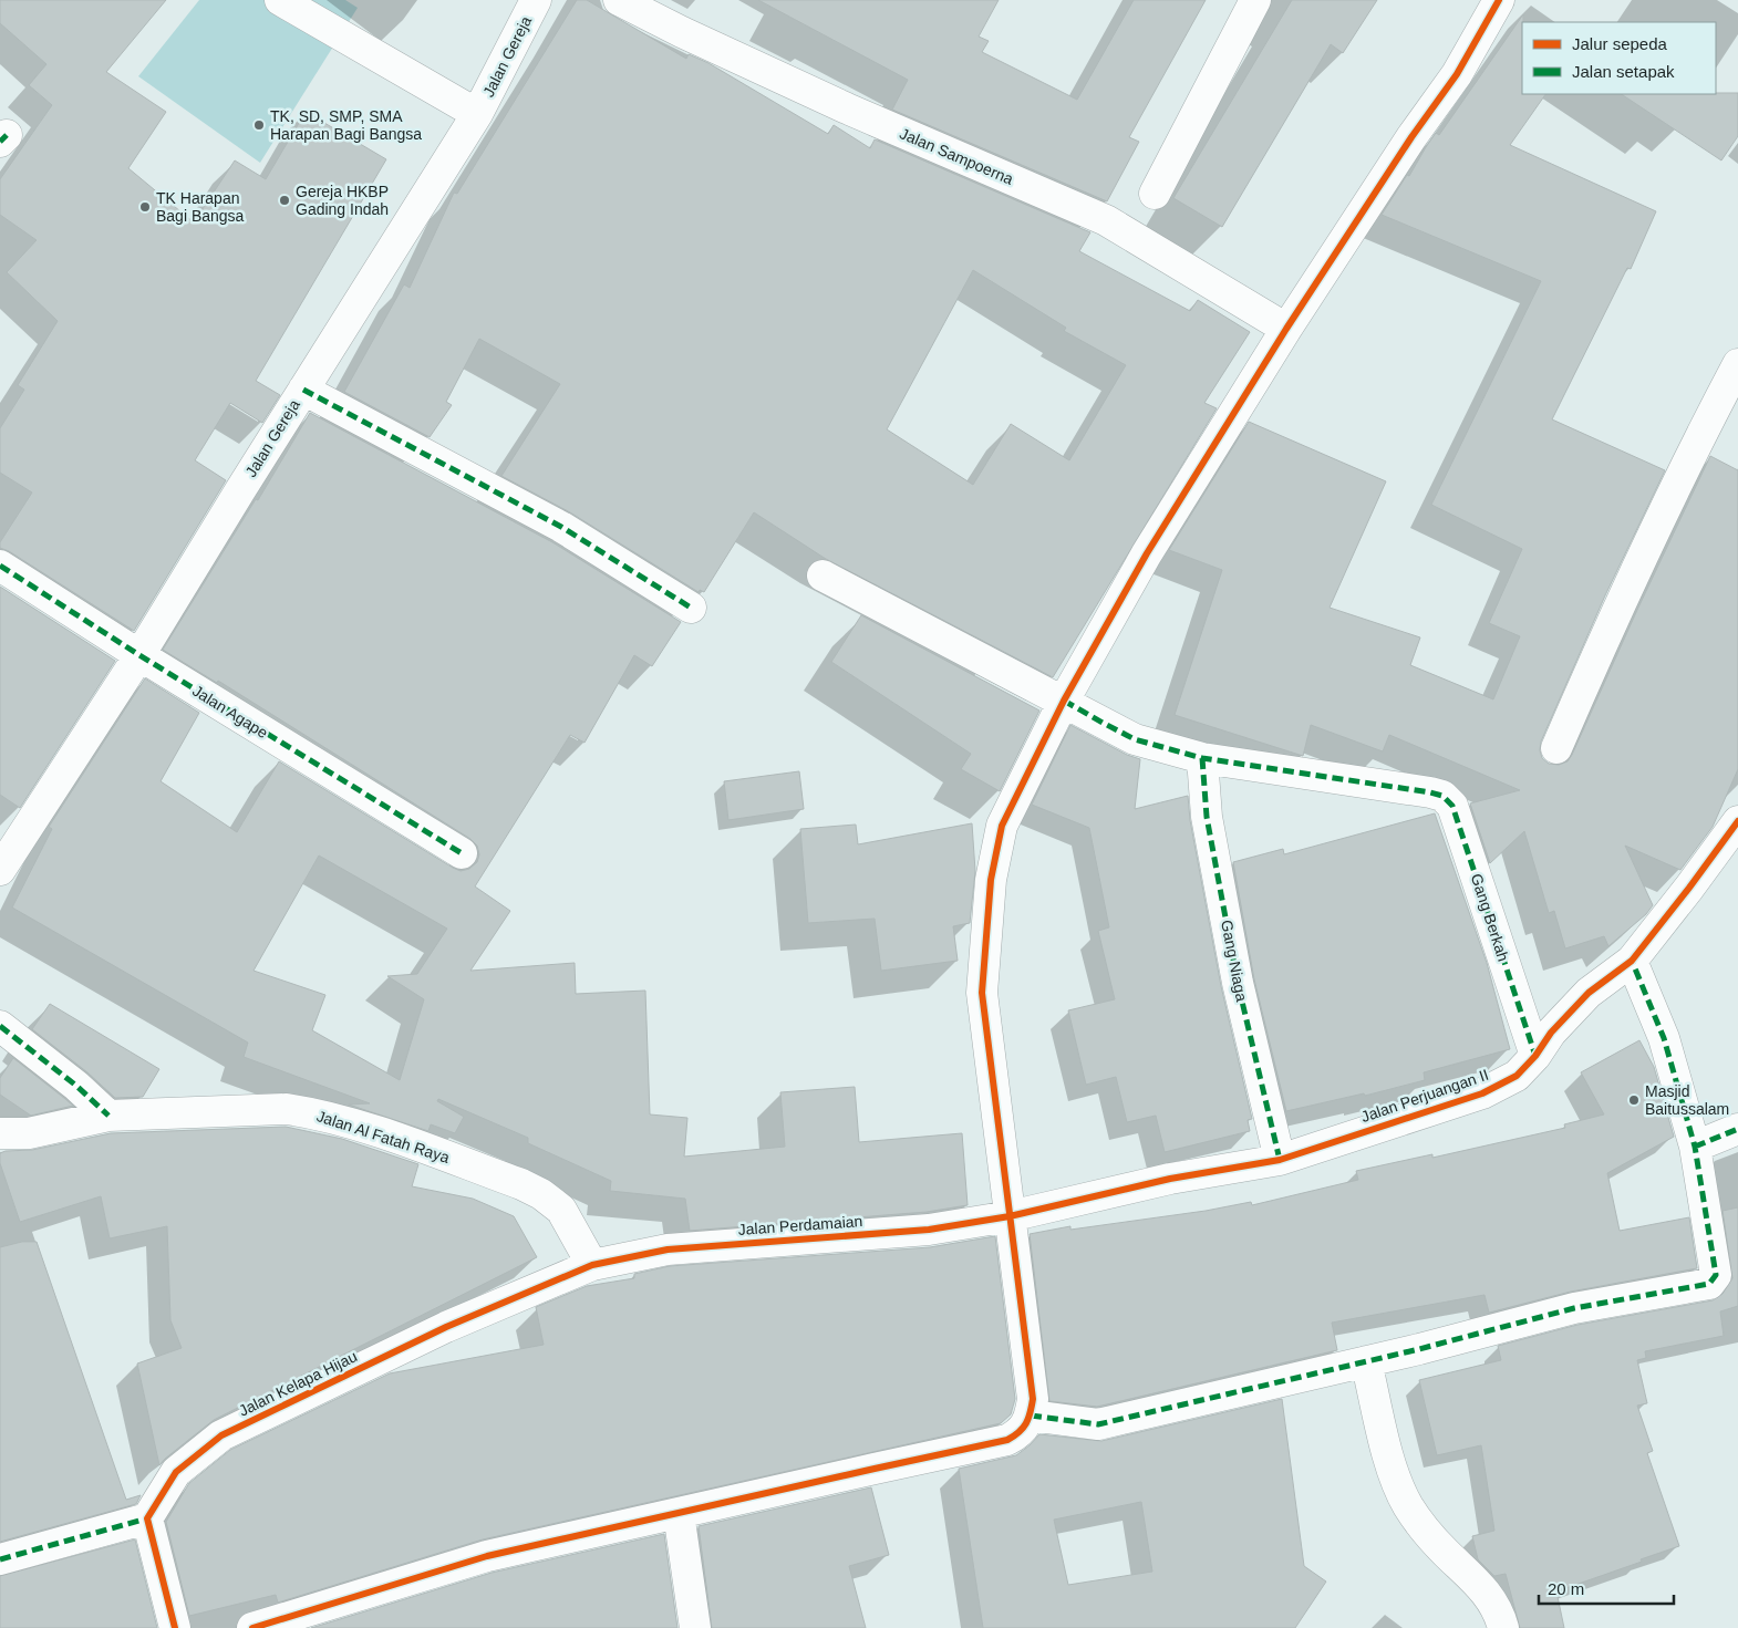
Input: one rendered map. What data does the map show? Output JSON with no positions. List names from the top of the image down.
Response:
{
  "streets": {
    "street": [
      "Jalan Gereja",
      "Jalan Sampoerna",
      "Jalan Agape",
      "Gang Berkah",
      "Gang Niaga",
      "Jalan Perjuangan II",
      "Jalan Al Fatah Raya",
      "Jalan Perdamaian",
      "Jalan Kelapa Hijau"
    ]
  },
  "crossings": [
    ["Jalan Gereja", "Jalan Agape"],
    ["Gang Berkah", "Gang Niaga"],
    ["Gang Berkah", "Jalan Perjuangan II"],
    ["Gang Niaga", "Jalan Perjuangan II"],
    ["Jalan Perjuangan II", "Jalan Perdamaian"],
    ["Jalan Al Fatah Raya", "Jalan Perdamaian"],
    ["Jalan Al Fatah Raya", "Jalan Kelapa Hijau"],
    ["Jalan Perdamaian", "Jalan Kelapa Hijau"]
  ],
  "places": [
    "TK, SD, SMP, SMA Harapan Bagi Bangsa",
    "Gereja HKBP Gading Indah",
    "TK Harapan Bagi Bangsa",
    "Masjid Baitussalam"
  ],
  "legend": ["Jalur sepeda", "Jalan setapak"],
  "scale_bar": "20 m"
}
